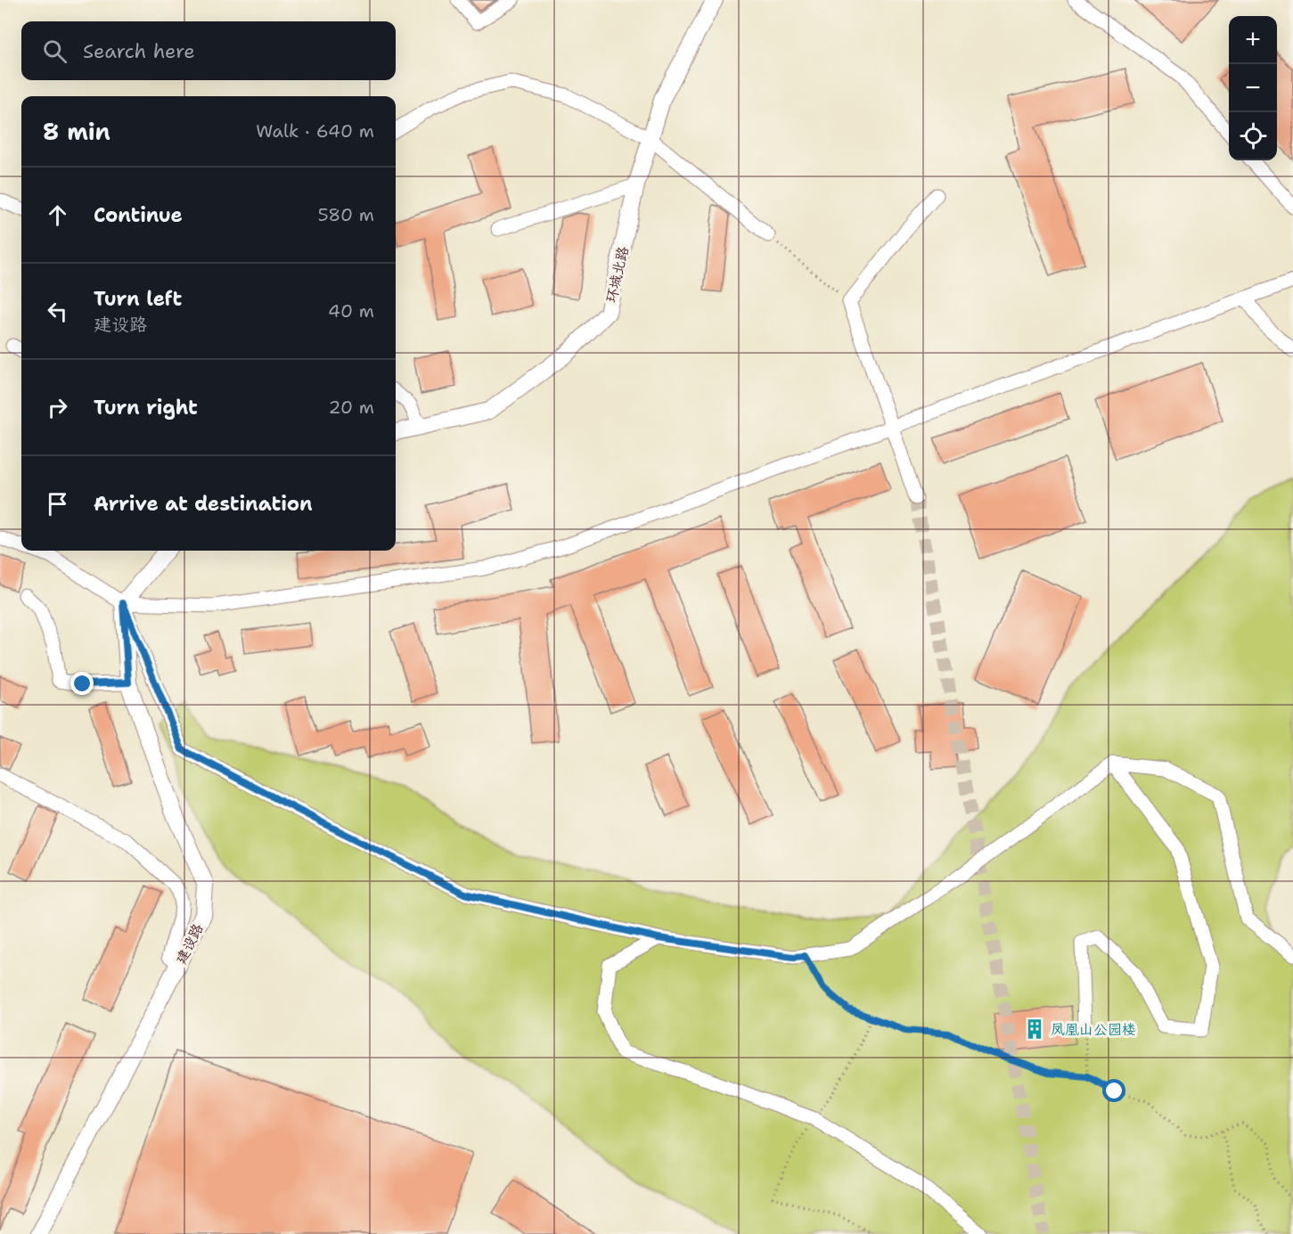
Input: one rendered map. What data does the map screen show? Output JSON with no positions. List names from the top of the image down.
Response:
{
  "streets": {
    "main road": ["环城北路", "建设路"]
  },
  "places": {
    "building": ["凤凰山公园楼"]
  },
  "page": {
    "map_buttons": ["+", "−"],
    "search": "Search here",
    "heading": ["8 min", "Walk · 640 m"],
    "list": [
      ["Continue", "580 m"],
      ["Turn left", "建设路", "40 m"],
      ["Turn right", "20 m"],
      "Arrive at destination"
    ]
  }
}
